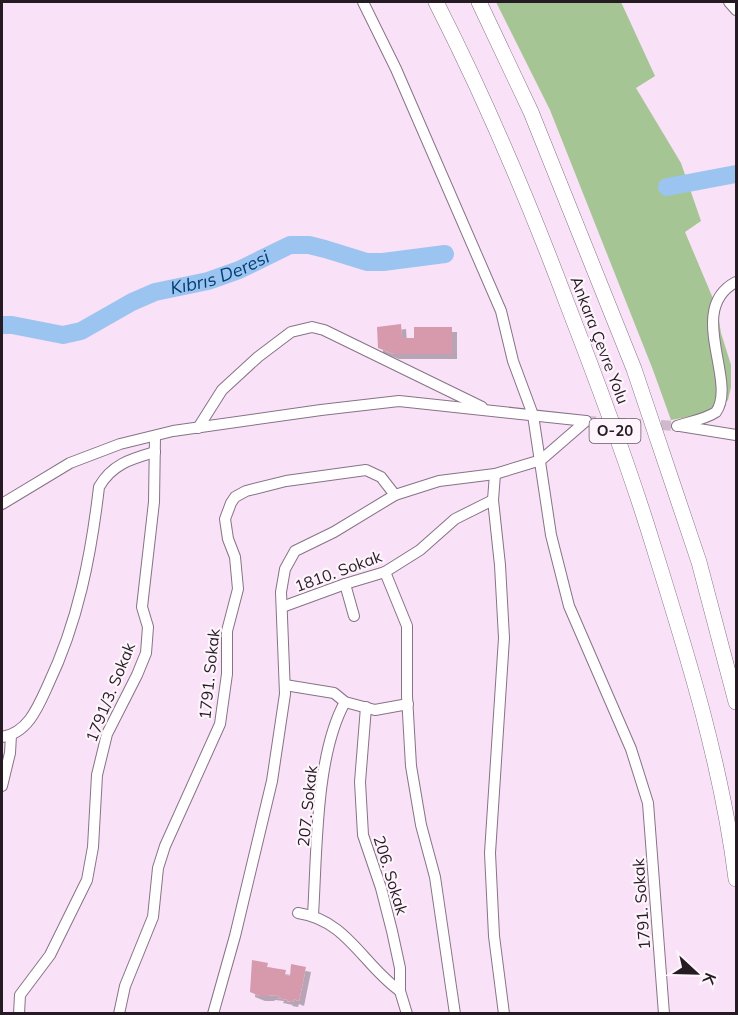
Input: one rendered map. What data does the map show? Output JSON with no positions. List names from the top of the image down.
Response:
{
  "streets": {
    "highway": ["Ankara Çevre Yolu", "O-20"],
    "street": [
      "1810. Sokak",
      "1791. Sokak",
      "1791/3. Sokak",
      "207. Sokak",
      "206. Sokak"
    ]
  },
  "water": ["Kıbrıs Deresi"],
  "north": "right"
}
